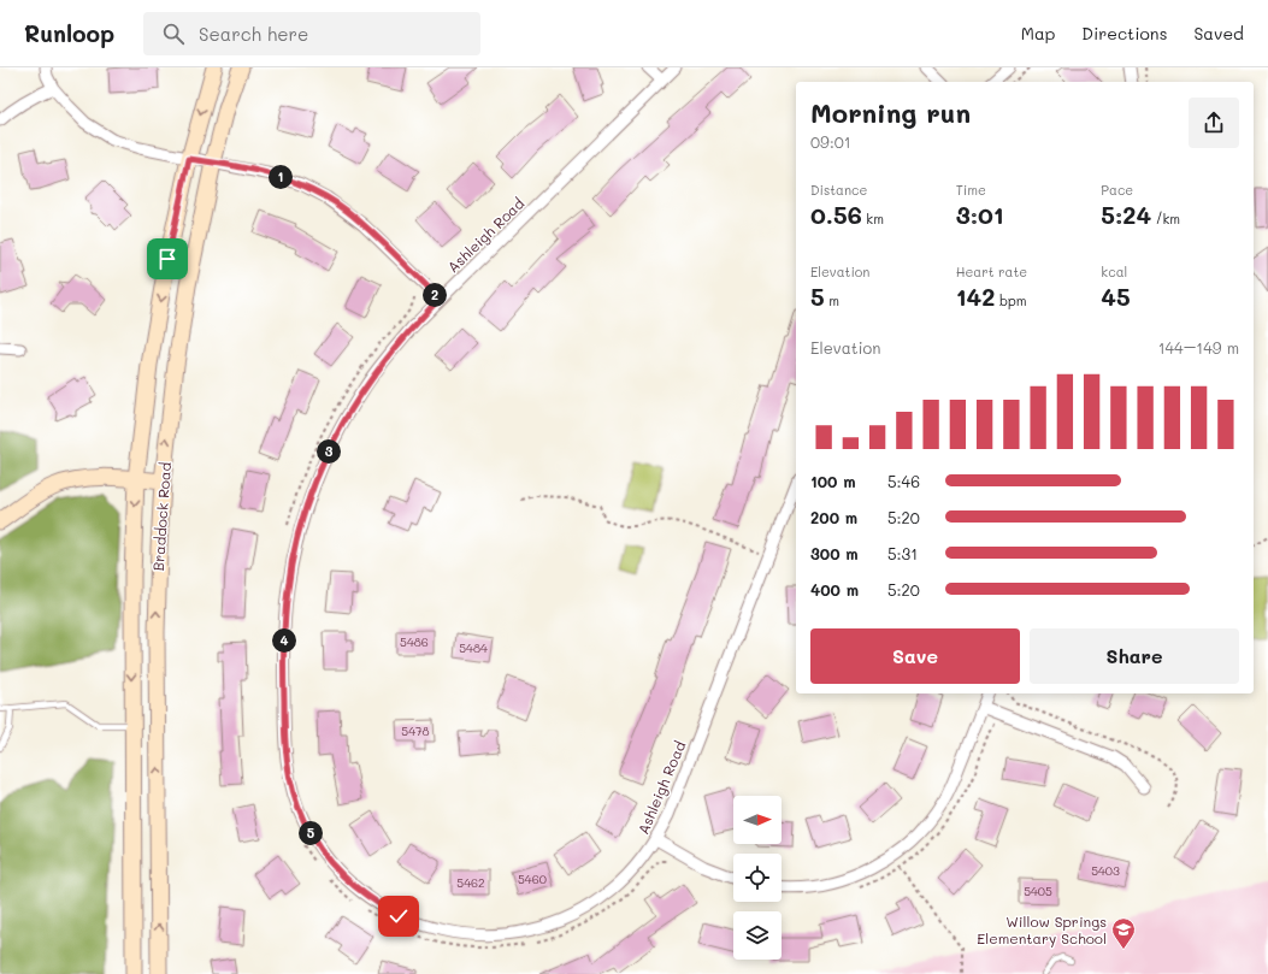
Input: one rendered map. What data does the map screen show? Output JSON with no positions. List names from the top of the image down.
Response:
{
  "streets": {
    "main road": ["Braddock Road"],
    "street": ["Ashleigh Road"]
  },
  "places": {
    "school or university": ["Willow Springs Elementary School"]
  },
  "house_numbers": [
    "5486",
    "5484",
    "5478",
    "5403",
    "5460",
    "5462",
    "5405"
  ],
  "north": "right",
  "page": {
    "header": "Runloop",
    "search": "Search here",
    "nav": ["Map", "Directions", "Saved"],
    "heading": ["Morning run", "09:01"],
    "stats": [
      ["Distance", "0.56 km"],
      ["Time", "3:01"],
      ["Pace", "5:24 /km"],
      ["Elevation", "5 m"],
      ["Heart rate", "142 bpm"],
      ["kcal", "45"]
    ],
    "pins": [
      "1",
      "2",
      "3",
      "4",
      "5"
    ],
    "chart": ["Elevation", "144–149 m"],
    "list": [
      {
        "name": "100 m",
        "note": "5:46"
      },
      {
        "name": "200 m",
        "note": "5:20"
      },
      {
        "name": "300 m",
        "note": "5:31"
      },
      {
        "name": "400 m",
        "note": "5:20"
      }
    ],
    "buttons": ["Save", "Share"]
  }
}
